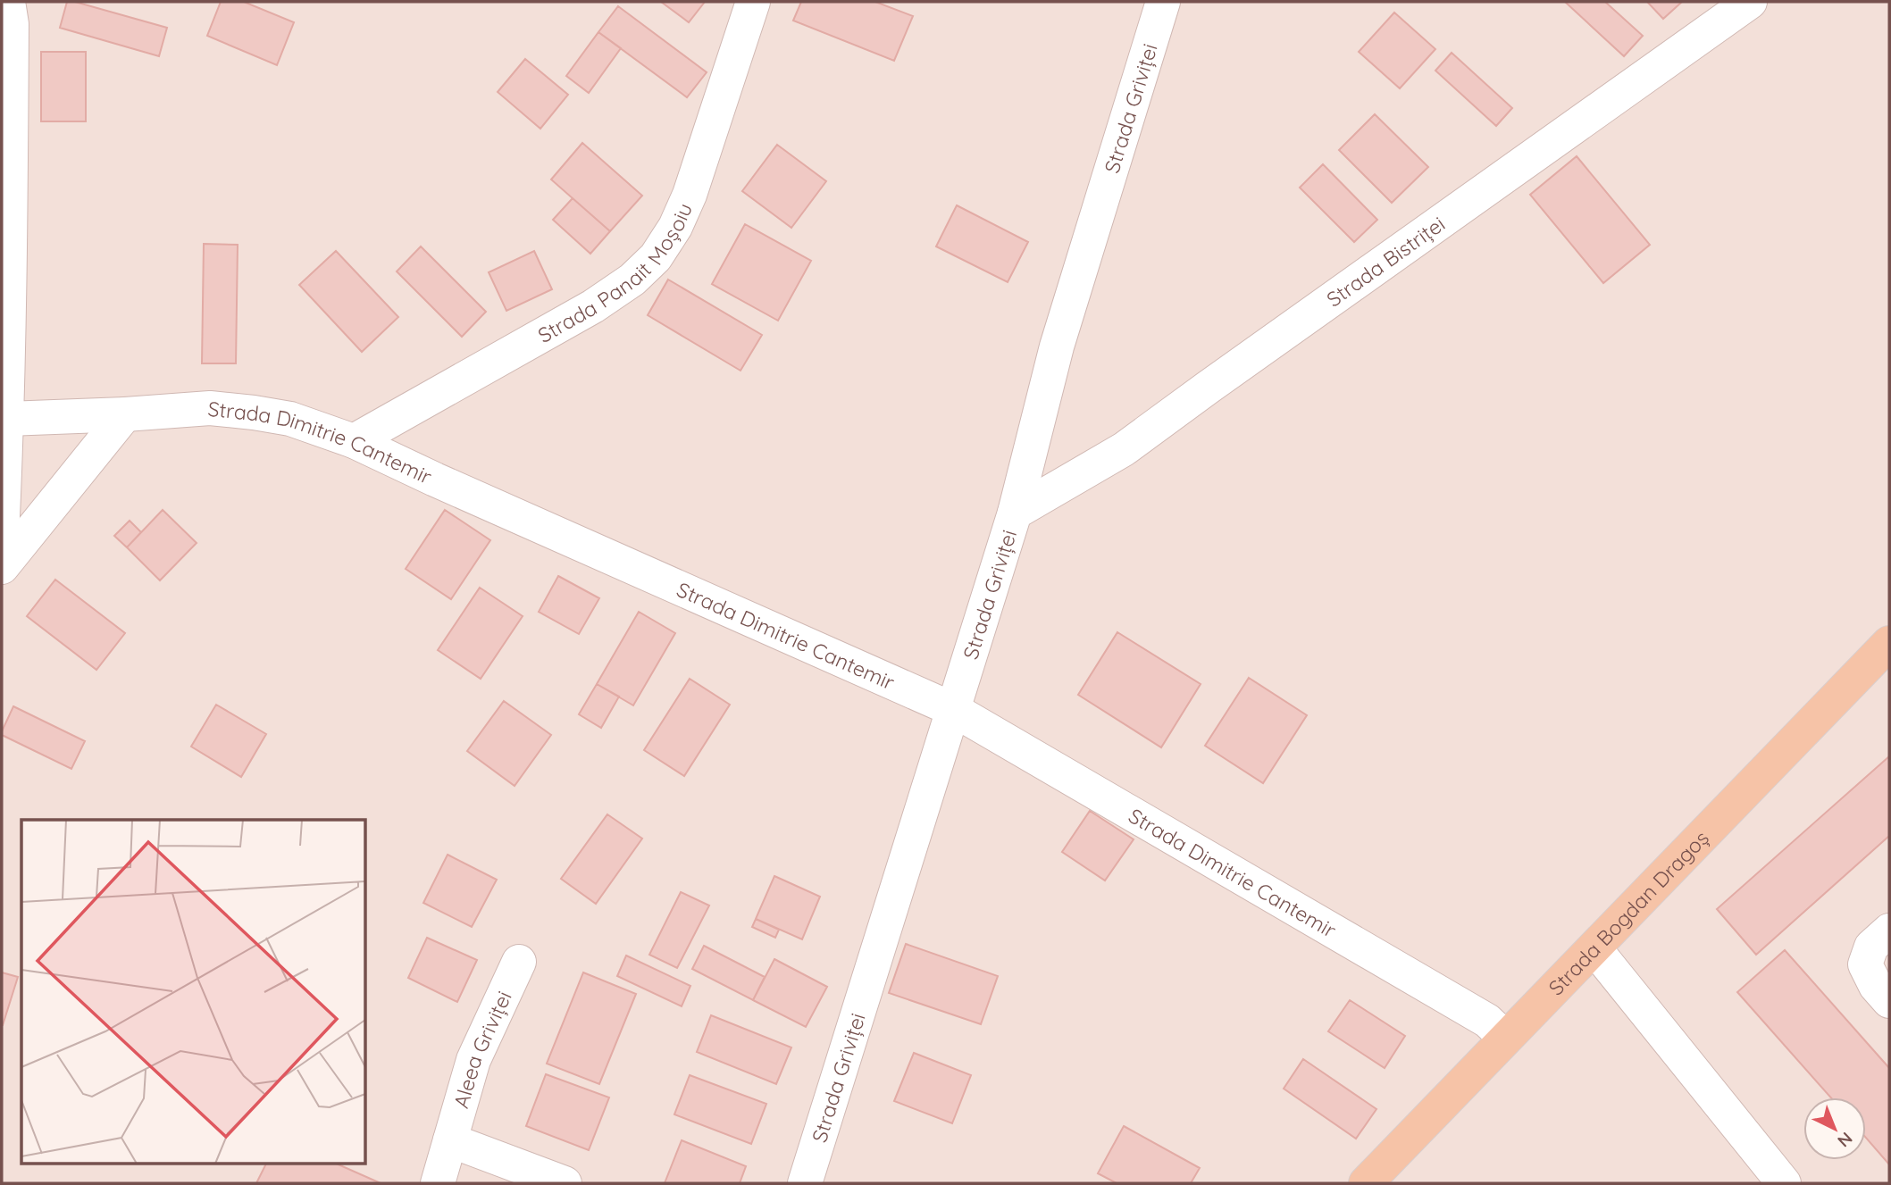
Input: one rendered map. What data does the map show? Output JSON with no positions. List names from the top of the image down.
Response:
{
  "streets": {
    "main road": ["Strada Bogdan Dragoș"],
    "street": [
      "Strada Griviței",
      "Strada Bistriței",
      "Strada Panait Moșoiu",
      "Strada Dimitrie Cantemir",
      "Aleea Griviței"
    ]
  },
  "crossings": [
    ["Strada Griviței", "Strada Bistriței"],
    ["Strada Griviței", "Strada Dimitrie Cantemir"],
    ["Strada Panait Moșoiu", "Strada Dimitrie Cantemir"],
    ["Strada Dimitrie Cantemir", "Strada Bogdan Dragoș"]
  ],
  "north": "bottom right"
}
